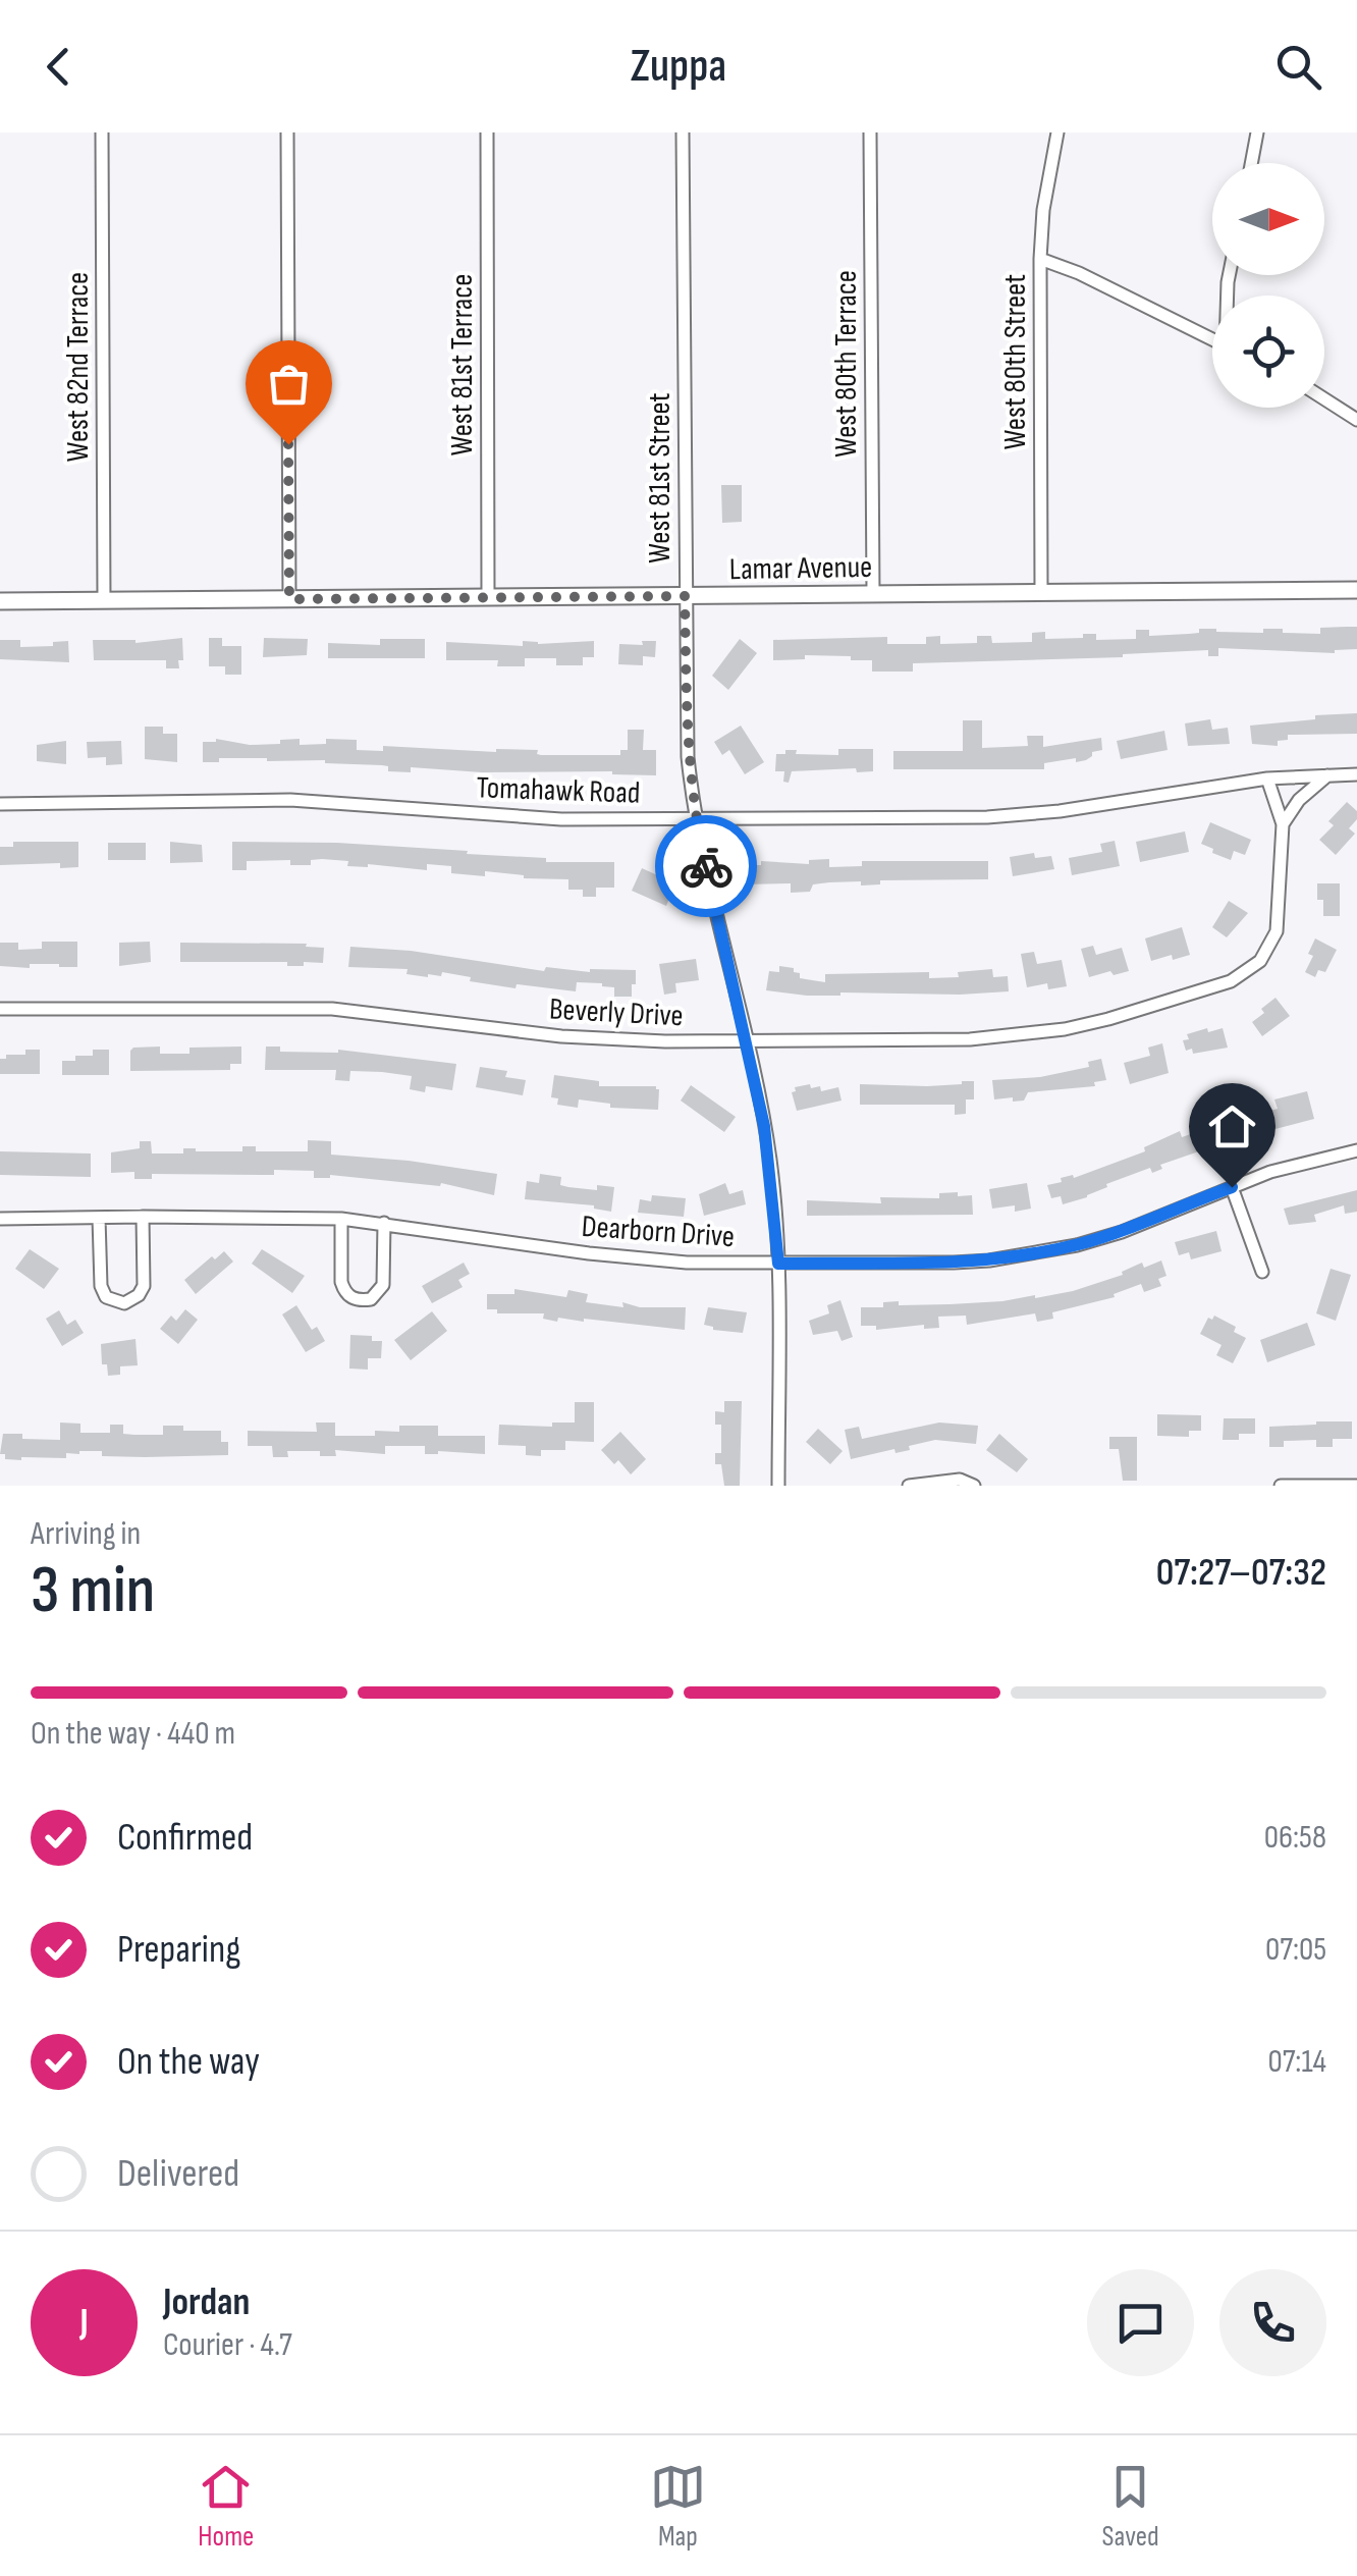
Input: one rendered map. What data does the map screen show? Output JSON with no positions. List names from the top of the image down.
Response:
{
  "streets": {
    "street": [
      "West 80th Street",
      "West 80th Terrace",
      "West 81st Terrace",
      "West 82nd Terrace",
      "West 81st Street",
      "Lamar Avenue",
      "Tomahawk Road",
      "Beverly Drive",
      "Dearborn Drive"
    ]
  },
  "crossings": [
    ["West 80th Street", "Lamar Avenue"],
    ["West 80th Terrace", "Lamar Avenue"],
    ["West 81st Terrace", "Lamar Avenue"],
    ["West 82nd Terrace", "Lamar Avenue"],
    ["West 81st Street", "Lamar Avenue"],
    ["West 81st Street", "Tomahawk Road"],
    ["West 81st Street", "Beverly Drive"],
    ["West 81st Street", "Dearborn Drive"],
    ["Tomahawk Road", "Beverly Drive"]
  ],
  "north": "right",
  "page": {
    "header": "Zuppa",
    "heading": ["3 min", "Arriving in", "07:27–07:32"],
    "panel": ["Jordan", "Courier · 4.7"],
    "bar": "On the way · 440 m",
    "list": [
      ["Confirmed", "06:58"],
      ["Preparing", "07:05"],
      ["On the way", "07:14"],
      "Delivered"
    ],
    "round": "J",
    "tabs": ["Home", "Map", "Saved"]
  }
}
